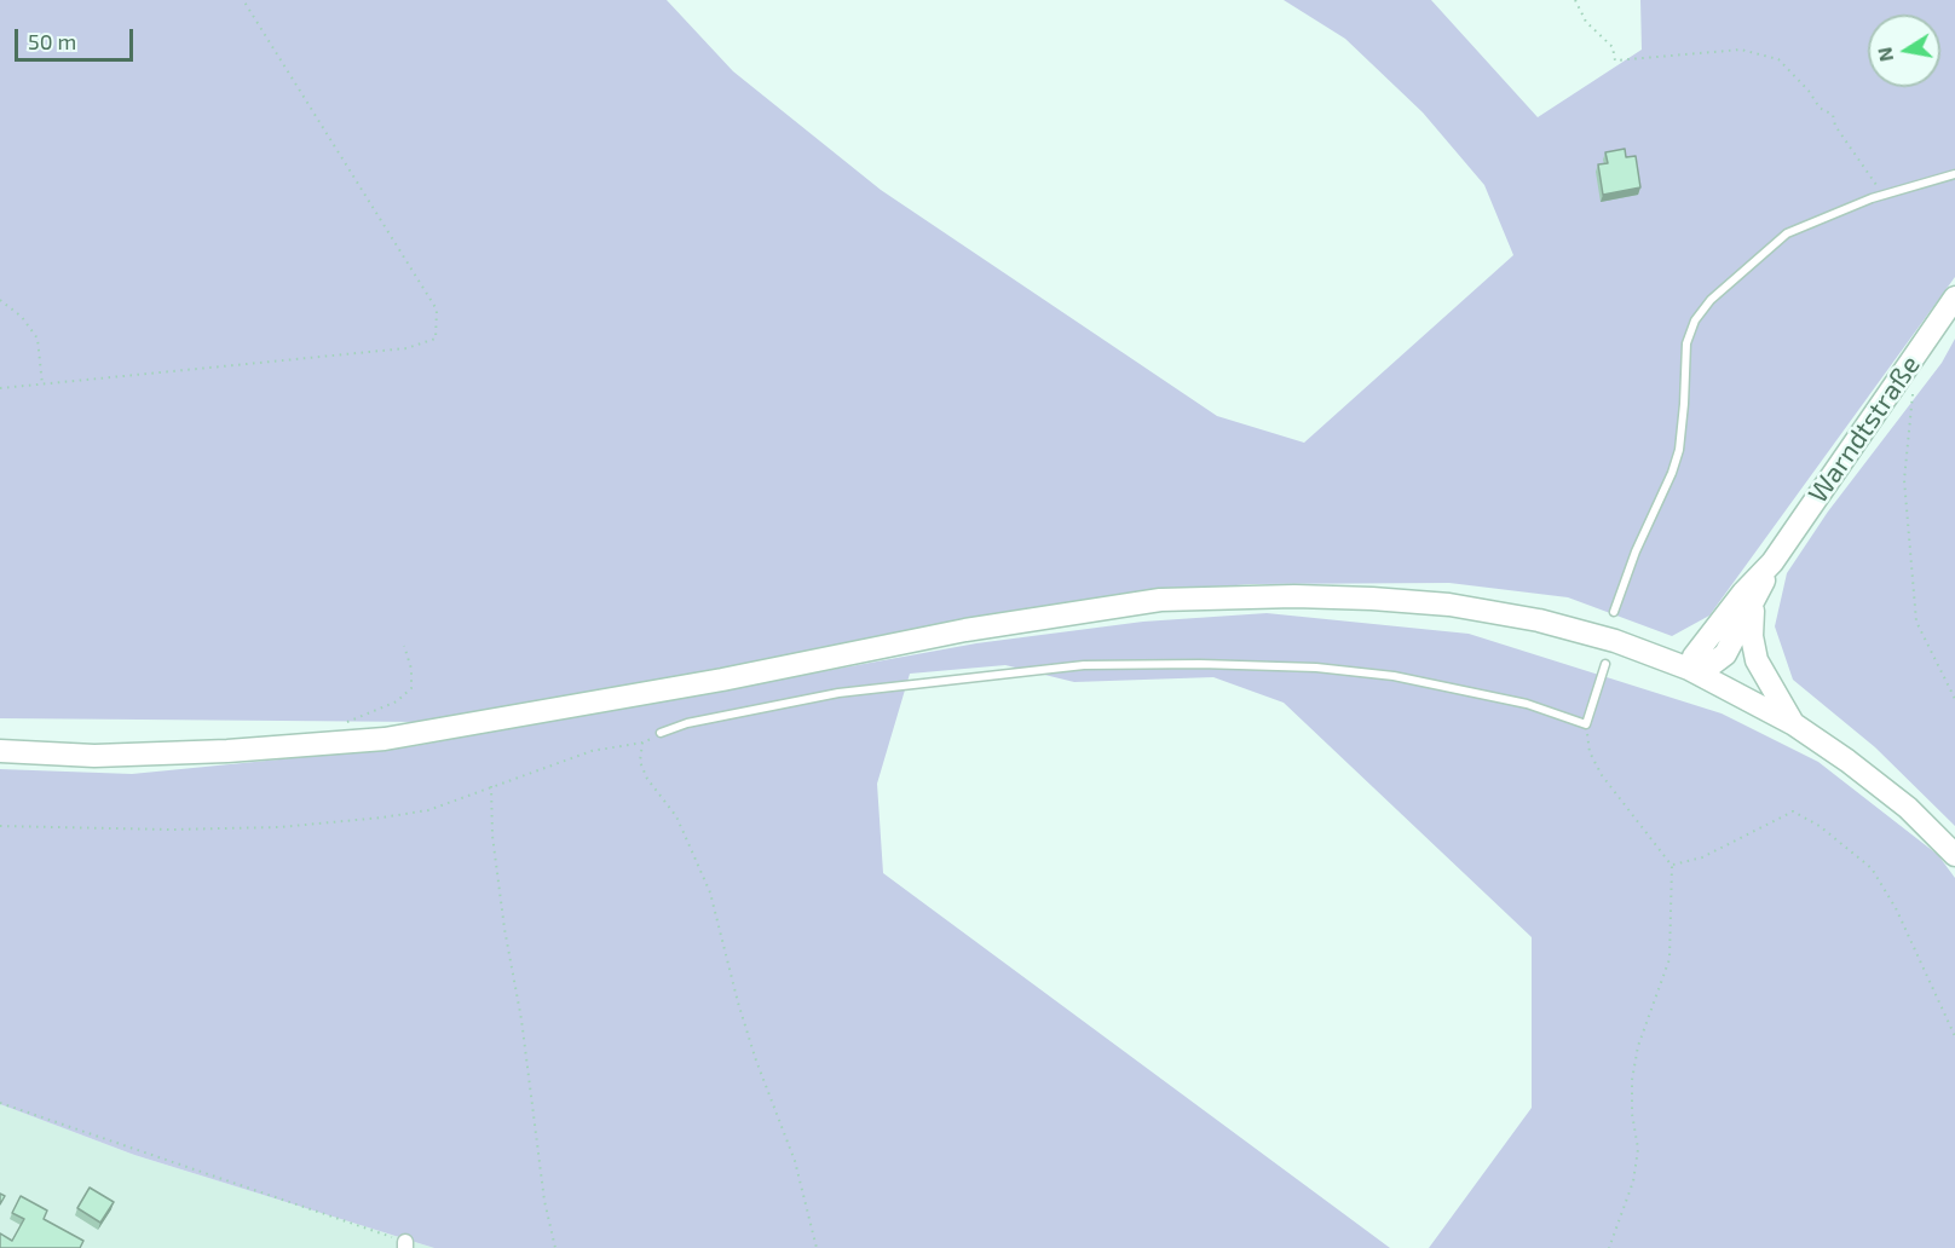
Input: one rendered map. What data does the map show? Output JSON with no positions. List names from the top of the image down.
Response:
{
  "streets": {
    "main road": ["Warndtstraße"]
  },
  "scale_bar": "50 m",
  "north": "left"
}
